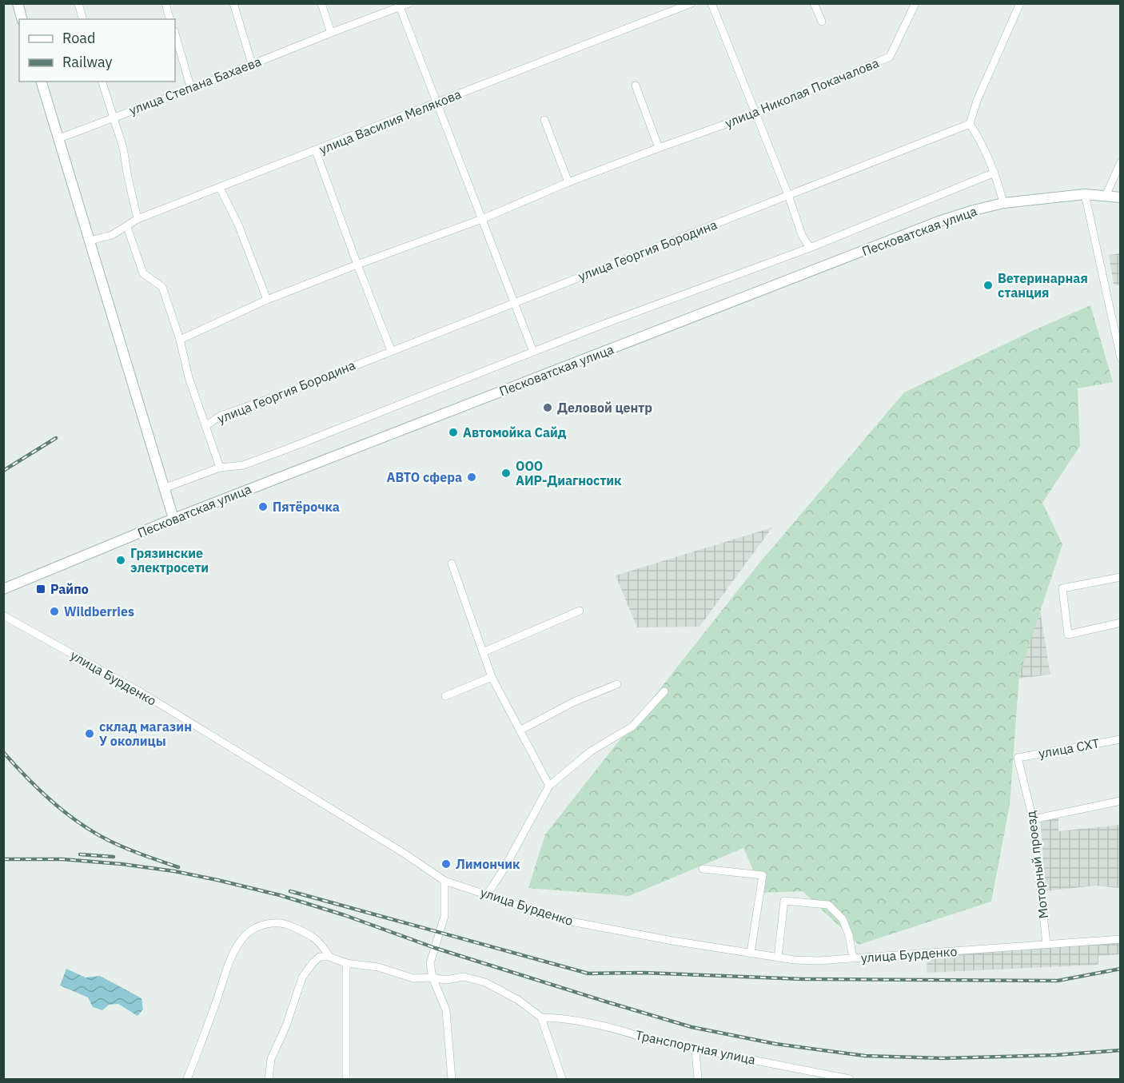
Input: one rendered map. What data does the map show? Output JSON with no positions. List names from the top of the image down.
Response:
{
  "streets": {
    "main road": ["Песковатская улица"],
    "street": [
      "улица Степана Бахаева",
      "улица Николая Покачалова",
      "улица Василия Мелякова",
      "улица Георгия Бородина",
      "улица Бурденко",
      "улица СХТ",
      "Моторный проезд",
      "Транспортная улица"
    ]
  },
  "crossings": [
    ["улица Бурденко", "Моторный проезд"],
    ["улица СХТ", "Моторный проезд"]
  ],
  "places": {
    "other": [
      "Ветеринарная станция",
      "Деловой центр",
      "Автомойка Сайд",
      "ООО АИР-Диагностик",
      "АВТО сфера",
      "Пятёрочка",
      "Грязинские электросети",
      "Wildberries",
      "склад магазин У околицы",
      "Лимончик"
    ],
    "transit": ["Райпо"]
  },
  "legend": ["Road", "Railway"]
}
